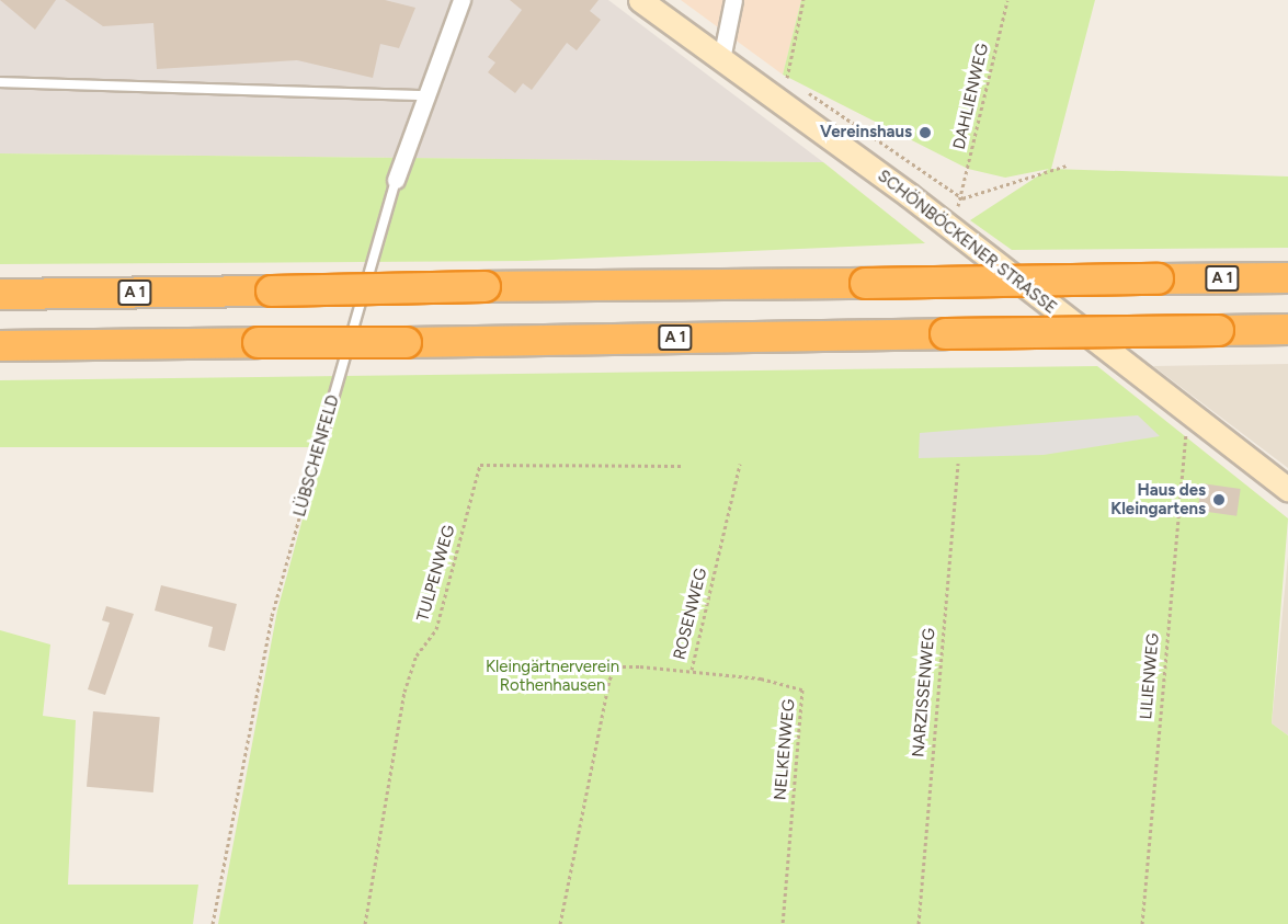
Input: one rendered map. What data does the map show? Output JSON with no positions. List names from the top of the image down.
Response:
{
  "streets": {
    "highway": ["A 1"],
    "main road": ["SCHÖNBÖCKENER STRASSE"],
    "street": ["LÜBSCHENFELD"],
    "path": [
      "DAHLIENWEG",
      "TULPENWEG",
      "ROSENWEG",
      "LILIENWEG",
      "NARZISSENWEG",
      "NELKENWEG"
    ]
  },
  "crossings": [
    ["ROSENWEG", "NELKENWEG"]
  ],
  "parks": ["Kleingärtnerverein Rothenhausen"],
  "places": ["Vereinshaus", "Haus des Kleingartens"]
}
